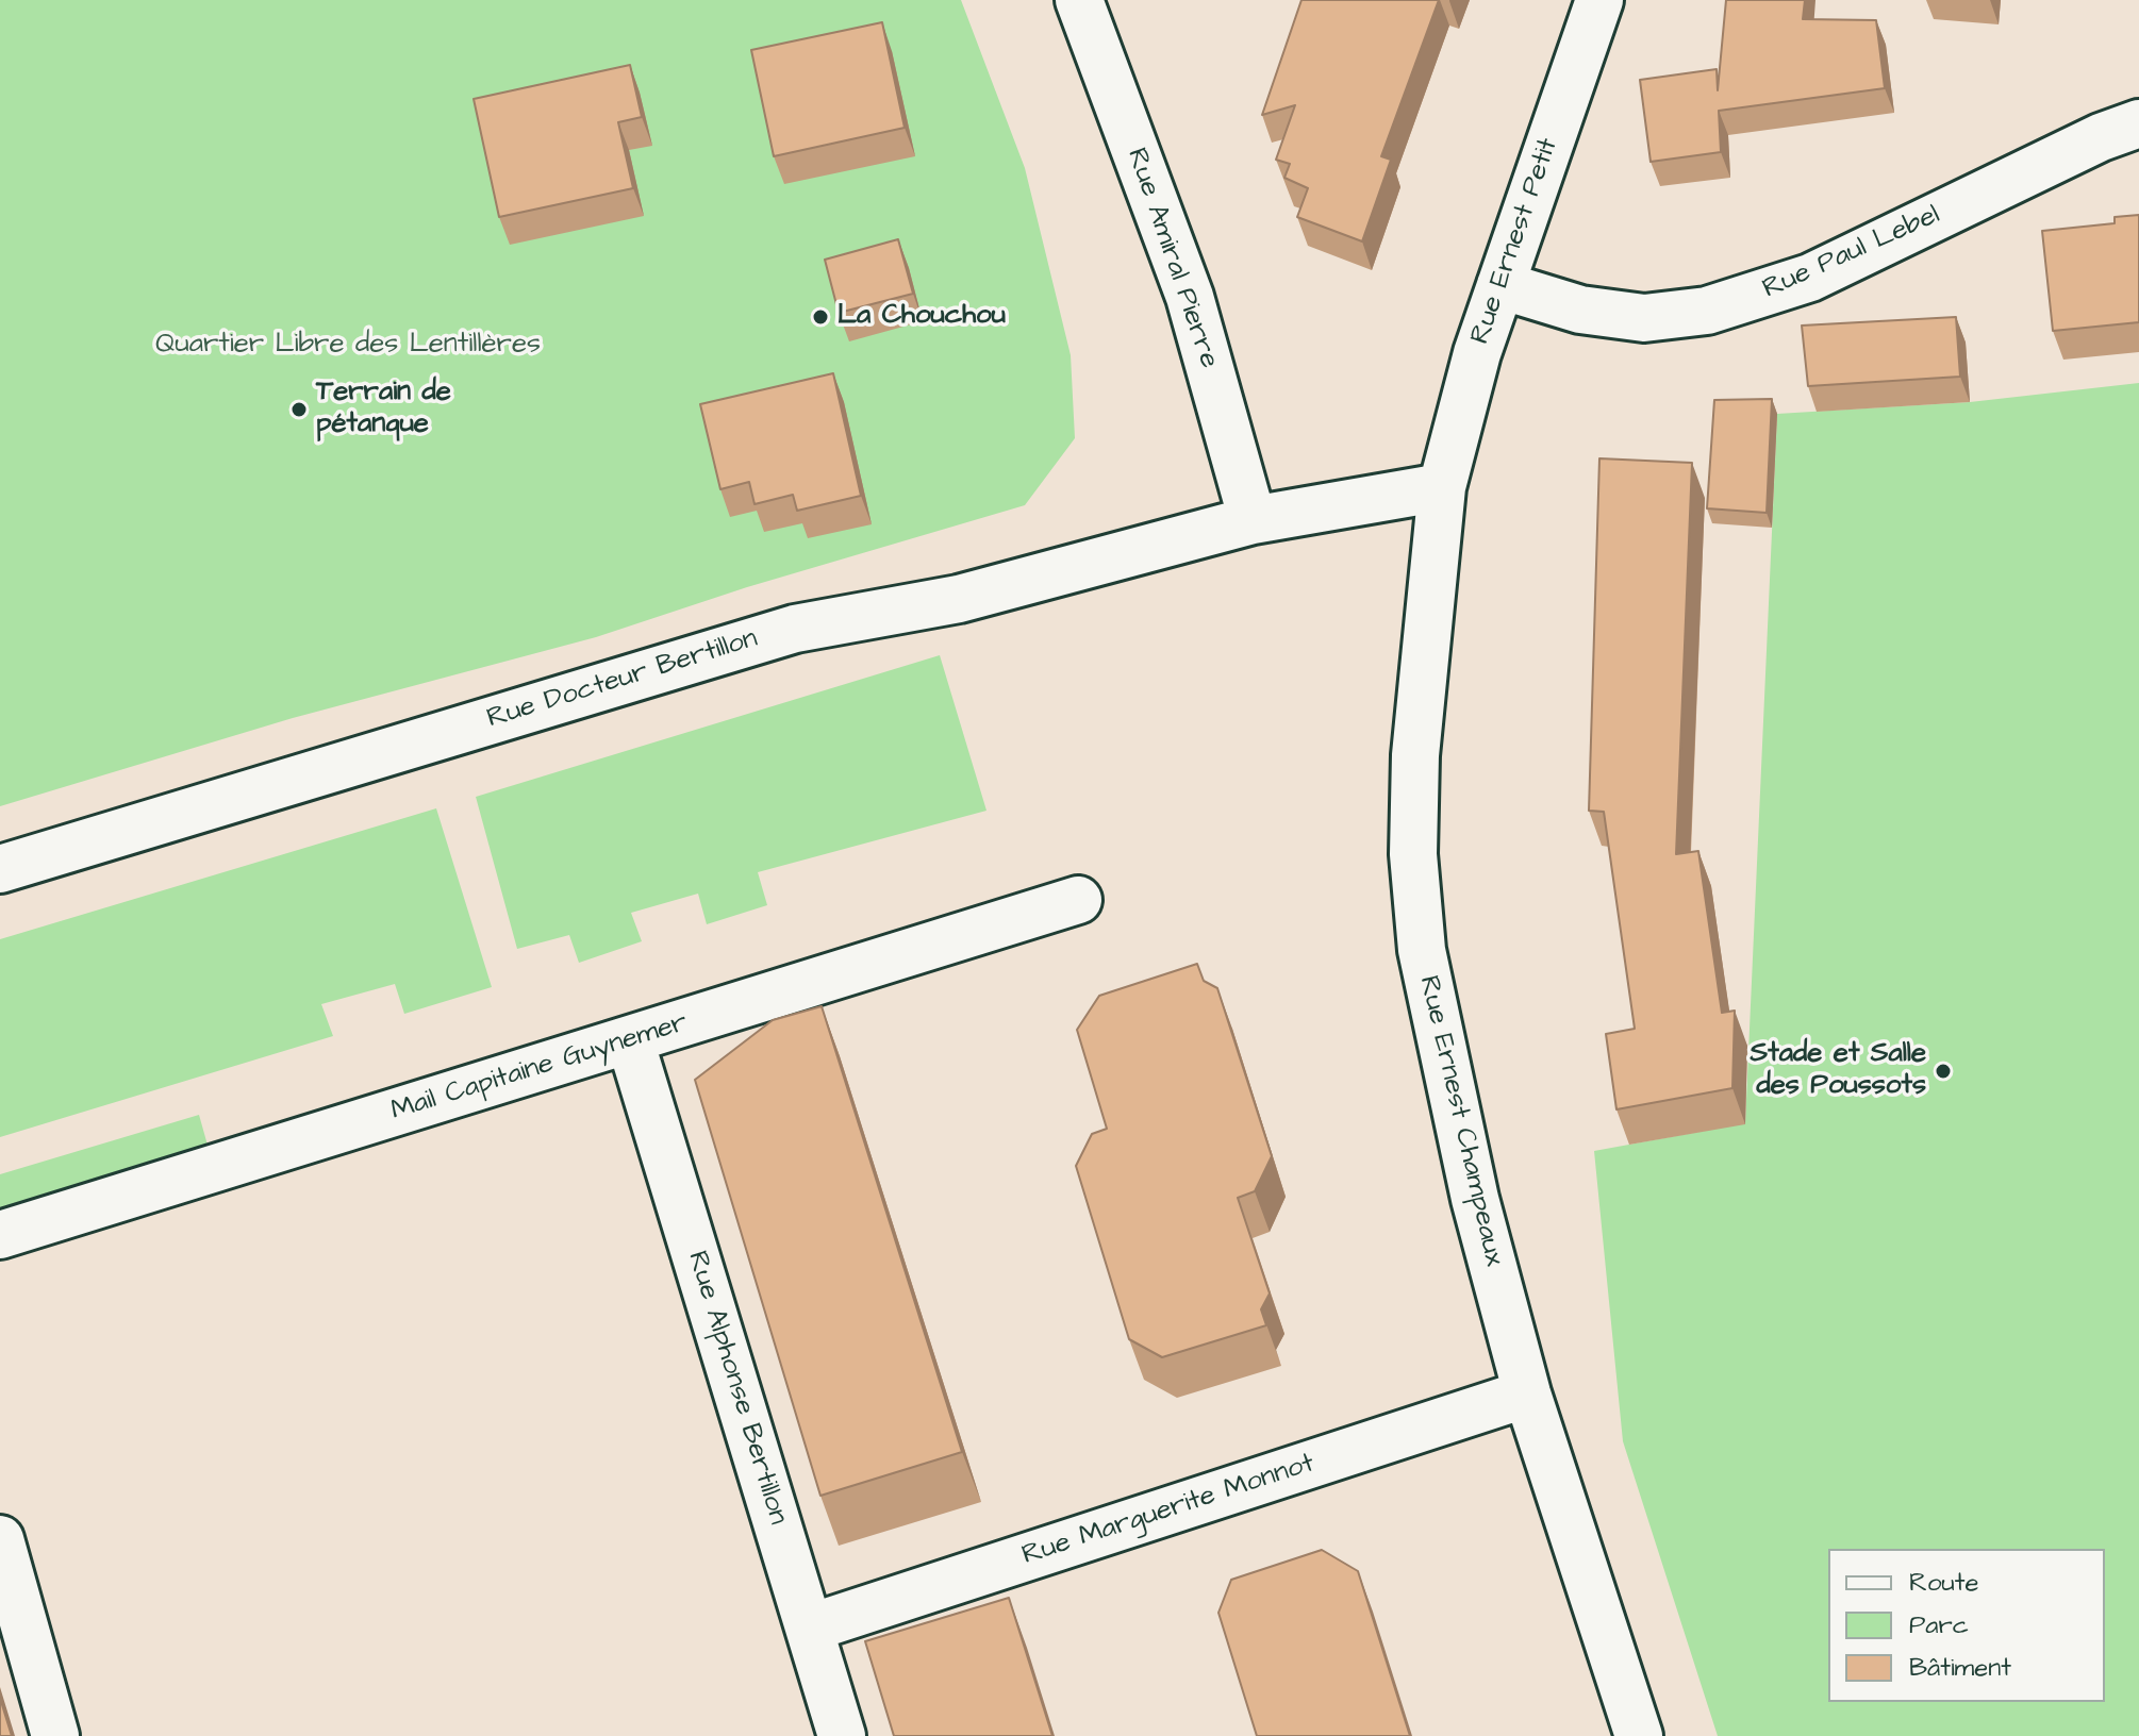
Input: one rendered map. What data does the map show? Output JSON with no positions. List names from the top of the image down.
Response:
{
  "streets": {
    "street": [
      "Rue Ernest Petit",
      "Rue Paul Lebel",
      "Rue Amiral Pierre",
      "Rue Docteur Bertillon",
      "Mail Capitaine Guynemer",
      "Rue Ernest Champeaux",
      "Rue Alphonse Bertillon",
      "Rue Marguerite Monnot"
    ]
  },
  "crossings": [
    ["Rue Ernest Petit", "Rue Paul Lebel"],
    ["Rue Ernest Petit", "Rue Docteur Bertillon"],
    ["Rue Ernest Petit", "Rue Ernest Champeaux"],
    ["Rue Amiral Pierre", "Rue Docteur Bertillon"],
    ["Rue Docteur Bertillon", "Rue Ernest Champeaux"],
    ["Mail Capitaine Guynemer", "Rue Alphonse Bertillon"],
    ["Rue Ernest Champeaux", "Rue Marguerite Monnot"],
    ["Rue Alphonse Bertillon", "Rue Marguerite Monnot"]
  ],
  "parks": ["Quartier Libre des Lentillères"],
  "places": ["La Chouchou", "Terrain de pétanque", "Stade et Salle des Poussots"],
  "legend": ["Route", "Parc", "Bâtiment"]
}
